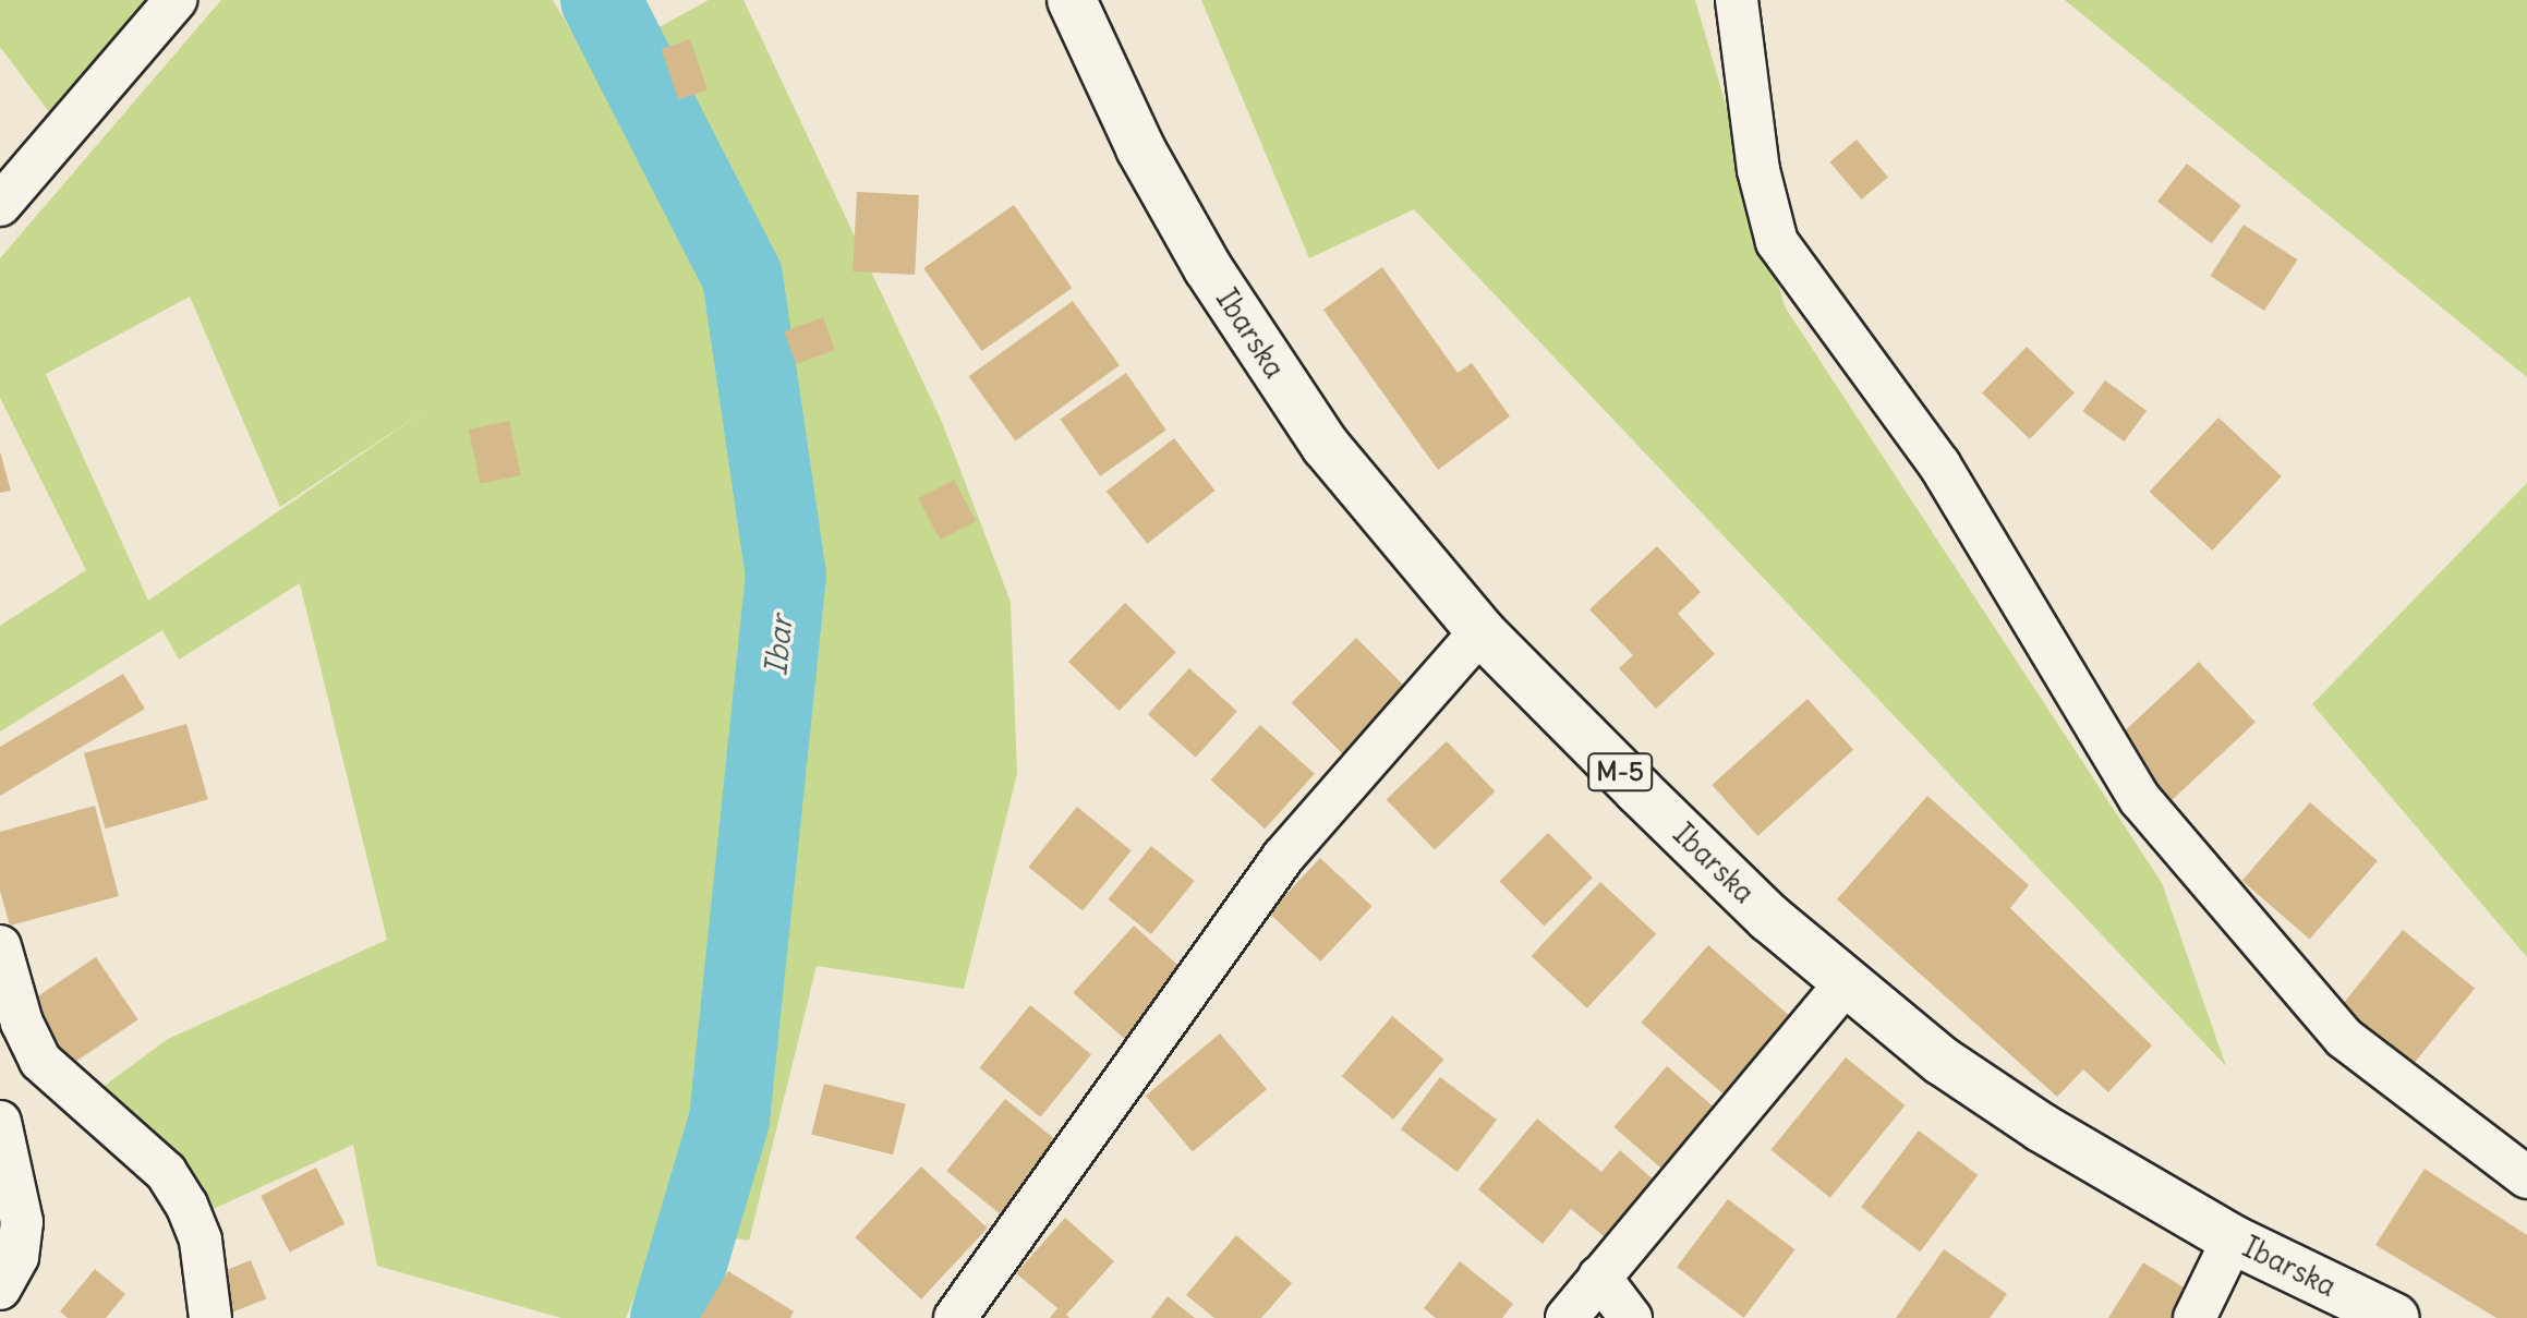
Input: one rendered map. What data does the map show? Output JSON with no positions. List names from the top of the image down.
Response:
{
  "streets": {
    "main road": ["Ibarska", "M-5"]
  },
  "water": ["Ibar"]
}
